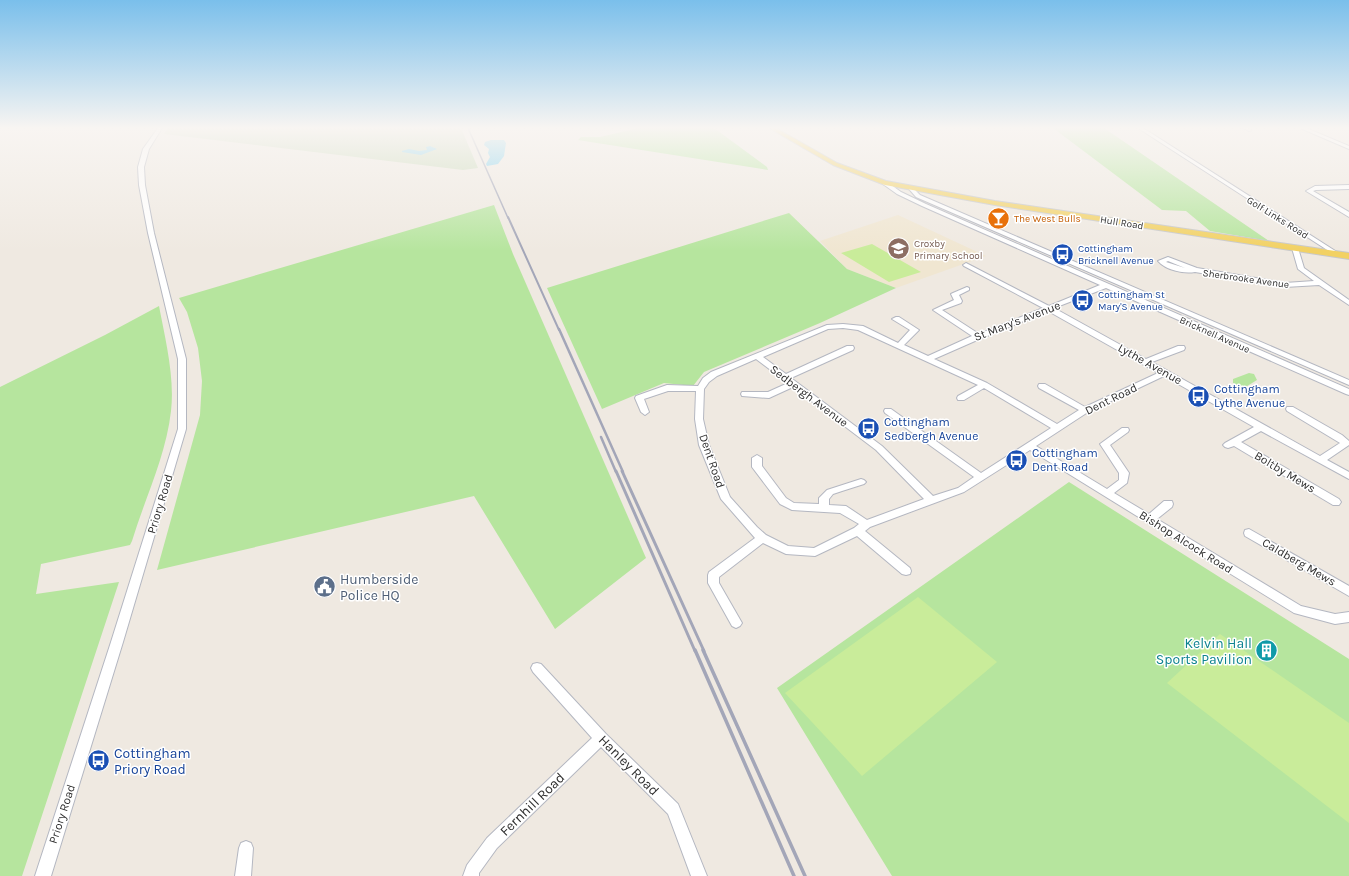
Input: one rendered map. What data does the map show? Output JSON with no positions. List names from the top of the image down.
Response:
{
  "streets": {
    "main road": ["Hull Road"],
    "street": [
      "Golf Links Road",
      "Sherbrooke Avenue",
      "St Mary's Avenue",
      "Bricknell Avenue",
      "Lythe Avenue",
      "Sedbergh Avenue",
      "Dent Road",
      "Boltby Mews",
      "Priory Road",
      "Bishop Alcock Road",
      "Caldberg Mews",
      "Hanley Road",
      "Fernhill Road"
    ]
  },
  "crossings": [
    ["Golf Links Road", "Hull Road"],
    ["Hull Road", "Bricknell Avenue"],
    ["St Mary's Avenue", "Bricknell Avenue"],
    ["St Mary's Avenue", "Lythe Avenue"],
    ["Lythe Avenue", "Dent Road"],
    ["Lythe Avenue", "Boltby Mews"],
    ["Sedbergh Avenue", "Dent Road"],
    ["Dent Road", "Bishop Alcock Road"],
    ["Hanley Road", "Fernhill Road"]
  ],
  "places": {
    "bar": ["The West Bulls"],
    "school or university": ["Croxby Primary School"],
    "bus stop": [
      "Cottingham Bricknell Avenue",
      "Cottingham St Mary'S Avenue",
      "Cottingham Lythe Avenue",
      "Cottingham Sedbergh Avenue",
      "Cottingham Dent Road",
      "Cottingham Priory Road"
    ],
    "public building": ["Humberside Police HQ"],
    "building": ["Kelvin Hall Sports Pavilion"]
  }
}
